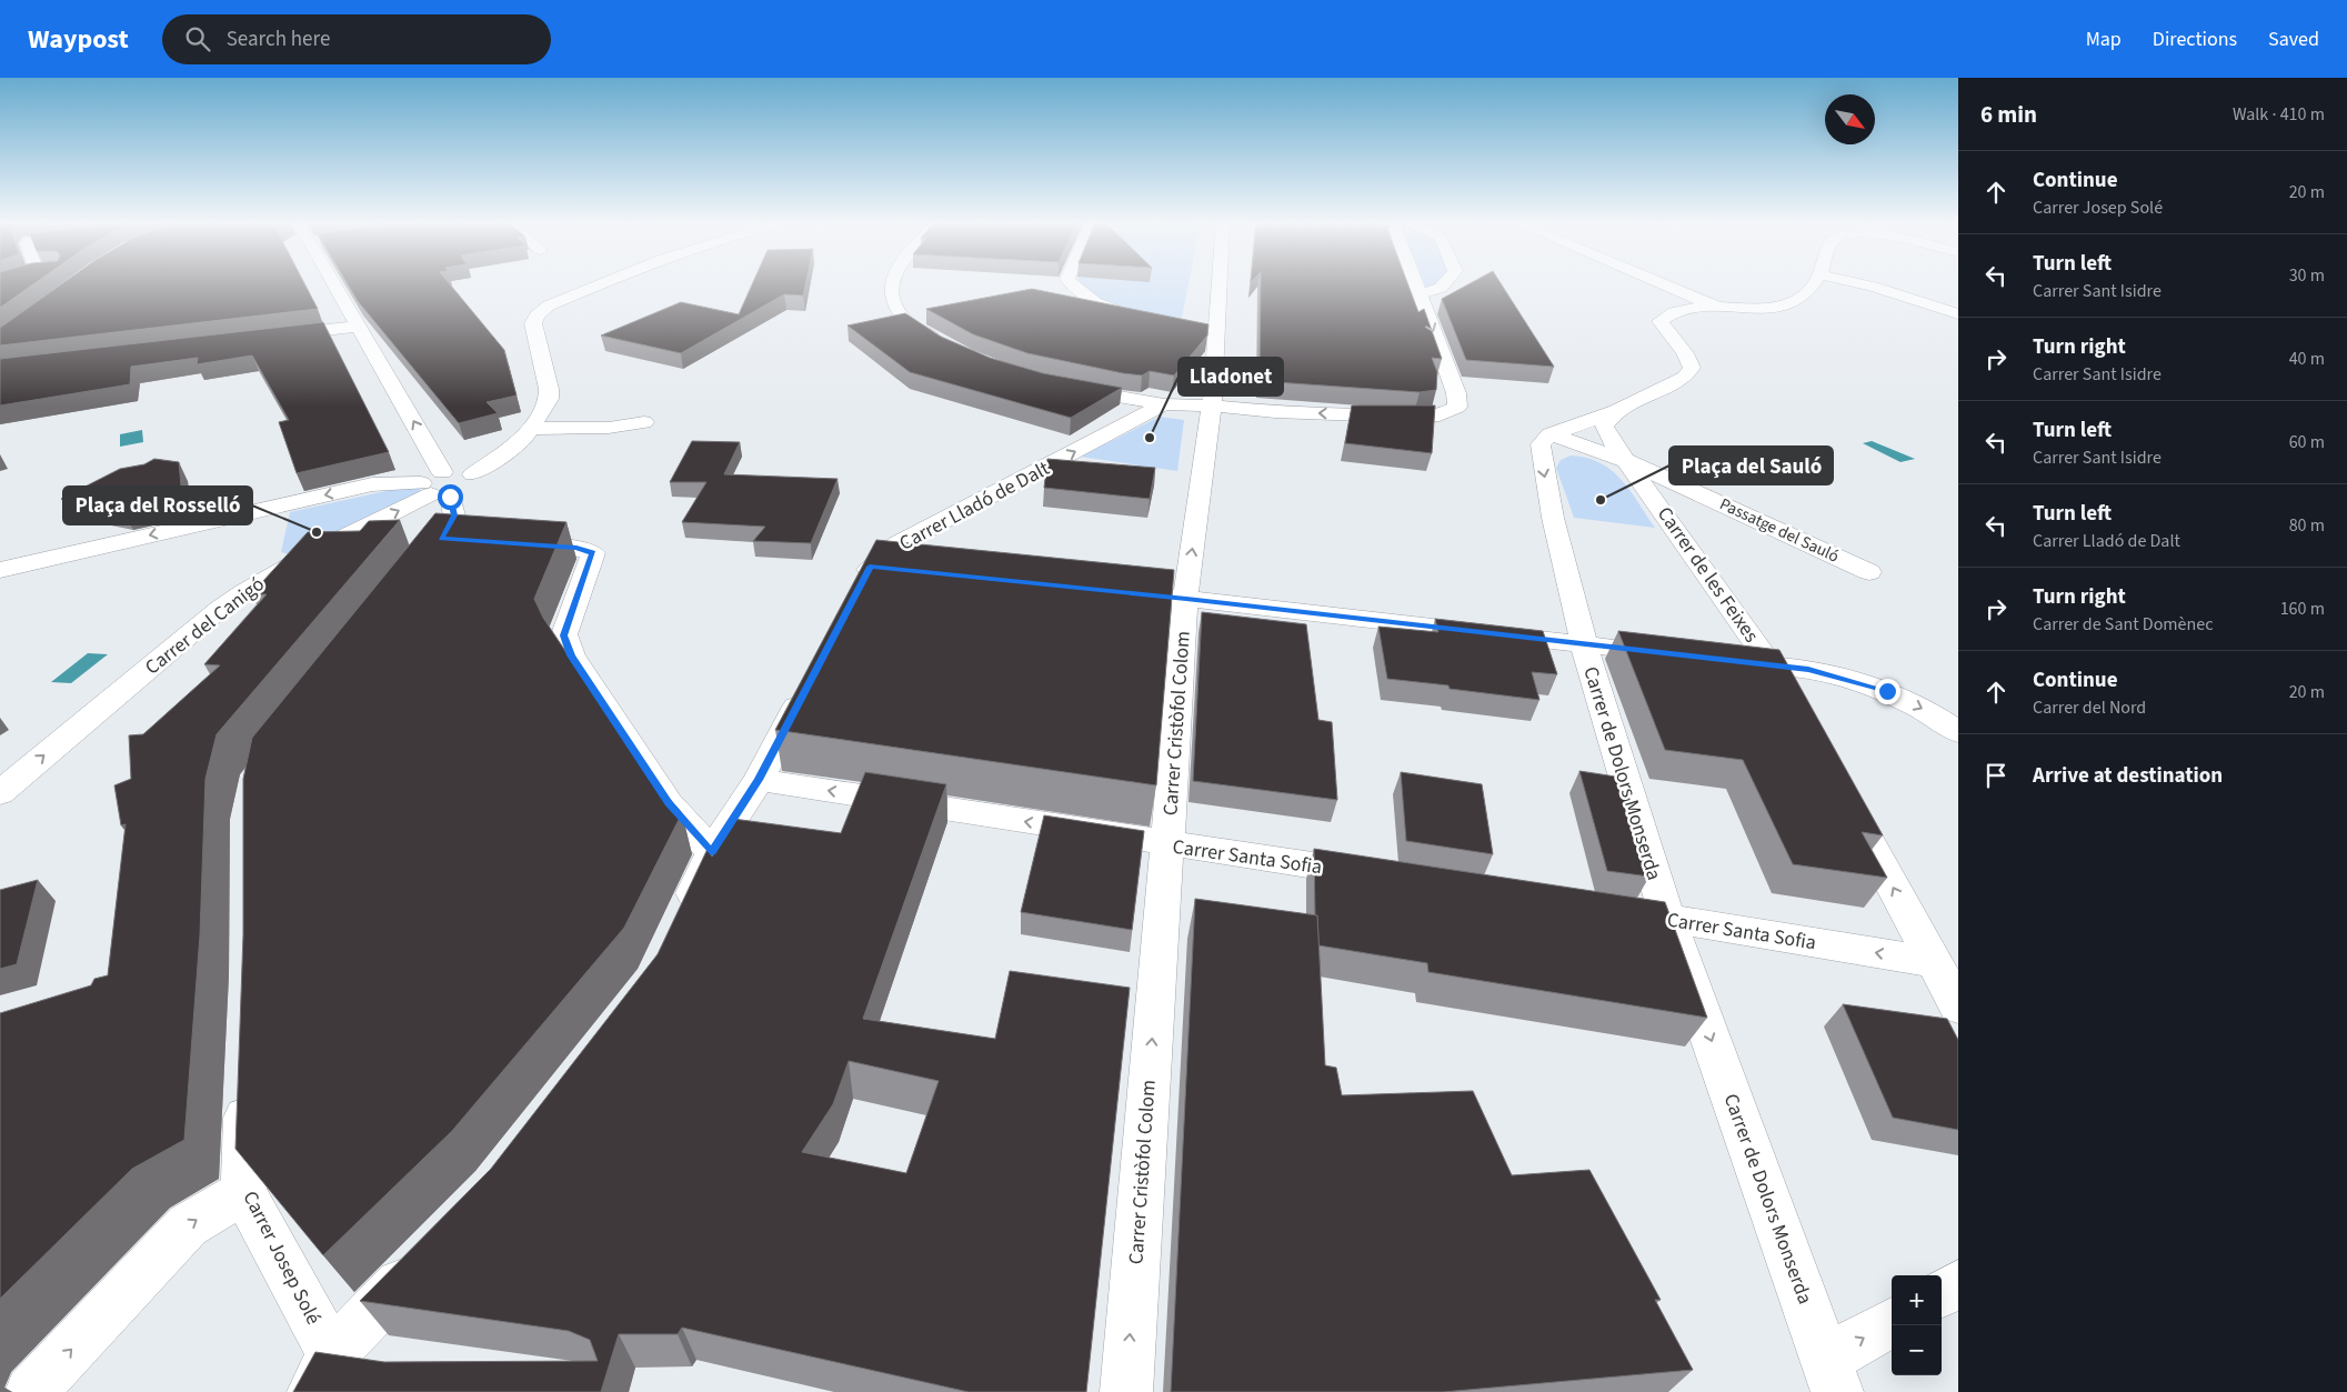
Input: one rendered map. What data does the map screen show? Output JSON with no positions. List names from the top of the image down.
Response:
{
  "streets": {
    "street": [
      "Carrer Lladó de Dalt",
      "Passatge del Sauló",
      "Carrer de les Feixes",
      "Carrer del Canigó",
      "Carrer Cristòfol Colom",
      "Carrer de Dolors Monserda",
      "Carrer Santa Sofia",
      "Carrer Josep Solé"
    ]
  },
  "crossings": [
    ["Passatge del Sauló", "Carrer de les Feixes"],
    ["Passatge del Sauló", "Carrer de Dolors Monserda"],
    ["Carrer Cristòfol Colom", "Carrer Santa Sofia"],
    ["Carrer de Dolors Monserda", "Carrer Santa Sofia"]
  ],
  "one_way": ["Carrer Lladó de Dalt", "Carrer Cristòfol Colom", "Carrer de Dolors Monserda"],
  "places": ["Lladonet", "Plaça del Sauló", "Plaça del Rosselló"],
  "north": "bottom right",
  "page": {
    "header": "Waypost",
    "search": "Search here",
    "nav": ["Map", "Directions", "Saved"],
    "heading": ["6 min", "Walk · 410 m"],
    "list": [
      ["Continue", "Carrer Josep Solé", "20 m"],
      ["Turn left", "Carrer Sant Isidre", "30 m"],
      ["Turn right", "Carrer Sant Isidre", "40 m"],
      ["Turn left", "Carrer Sant Isidre", "60 m"],
      ["Turn left", "Carrer Lladó de Dalt", "80 m"],
      ["Turn right", "Carrer de Sant Domènec", "160 m"],
      ["Continue", "Carrer del Nord", "20 m"],
      "Arrive at destination"
    ],
    "map_buttons": ["+", "−"]
  }
}
